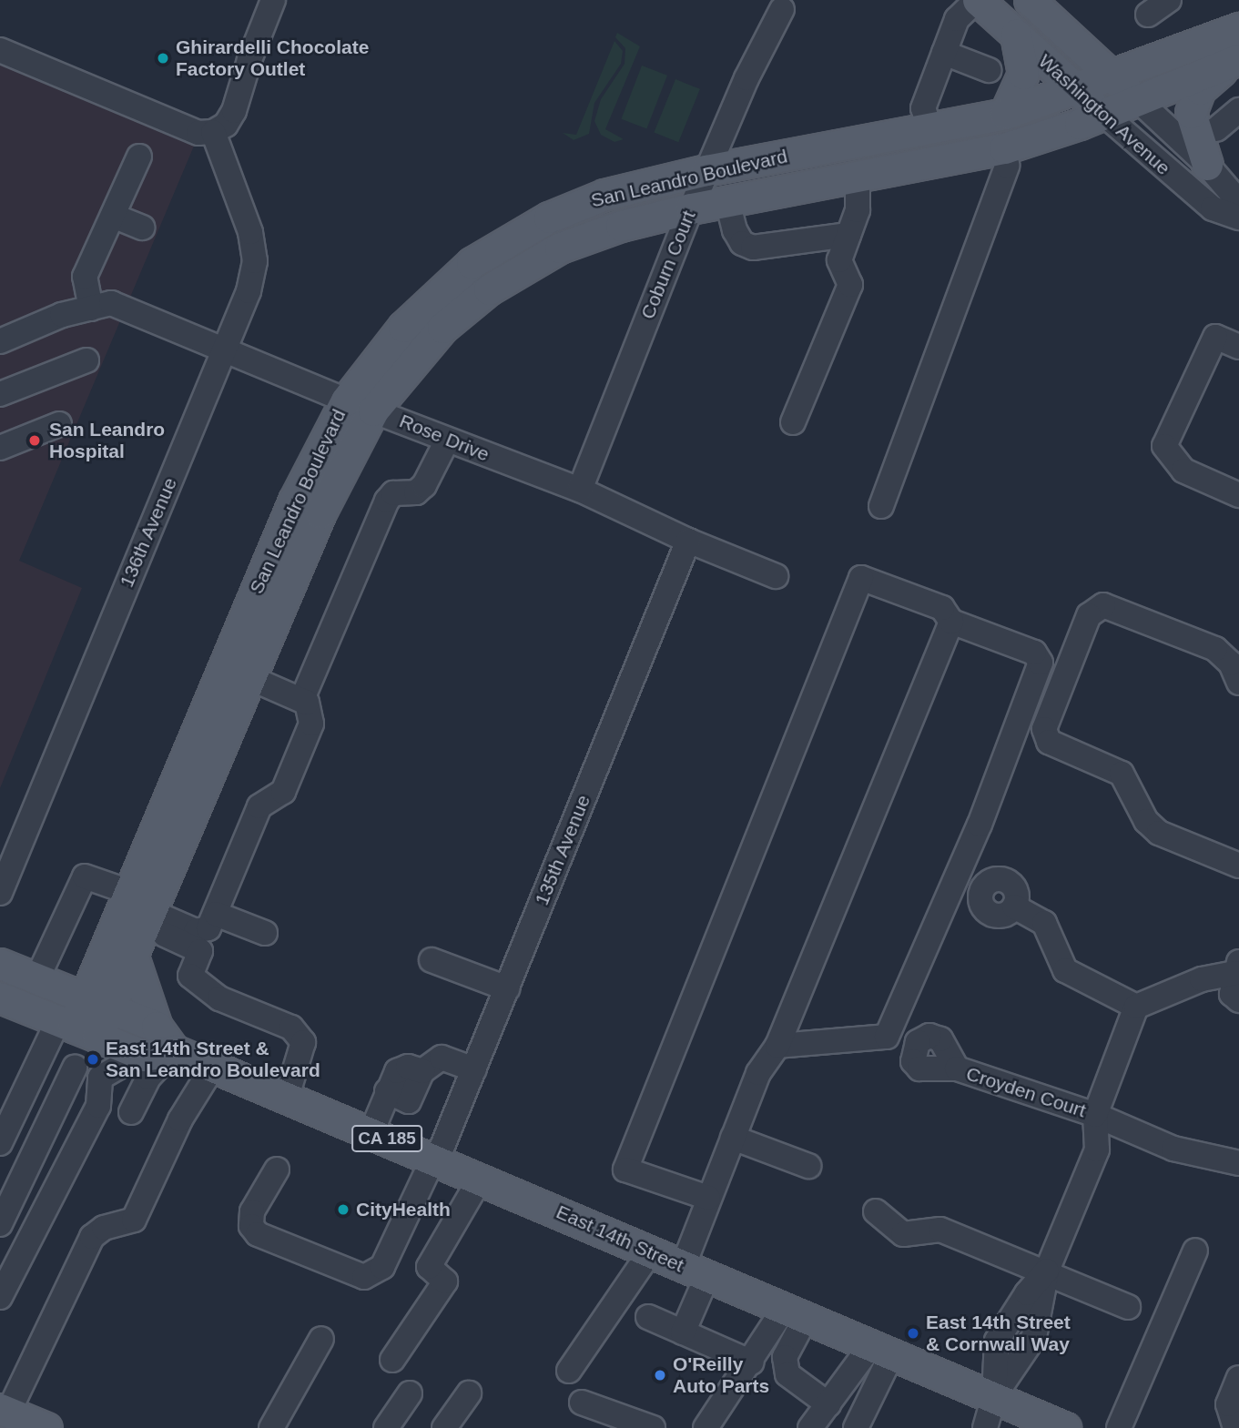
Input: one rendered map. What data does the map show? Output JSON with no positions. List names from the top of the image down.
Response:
{
  "streets": {
    "main road": [
      "Washington Avenue",
      "San Leandro Boulevard",
      "CA 185",
      "East 14th Street"
    ],
    "street": [
      "Coburn Court",
      "Rose Drive",
      "136th Avenue",
      "135th Avenue",
      "Croyden Court"
    ]
  },
  "crossings": [
    ["Washington Avenue", "San Leandro Boulevard"],
    ["San Leandro Boulevard", "Coburn Court"],
    ["San Leandro Boulevard", "Rose Drive"],
    ["San Leandro Boulevard", "East 14th Street"],
    ["Coburn Court", "Rose Drive"],
    ["Rose Drive", "136th Avenue"],
    ["Rose Drive", "135th Avenue"],
    ["135th Avenue", "East 14th Street"]
  ],
  "places": [
    "Ghirardelli Chocolate Factory Outlet",
    "San Leandro Hospital",
    "East 14th Street & San Leandro Boulevard",
    "CityHealth",
    "East 14th Street & Cornwall Way",
    "O'Reilly Auto Parts"
  ]
}
